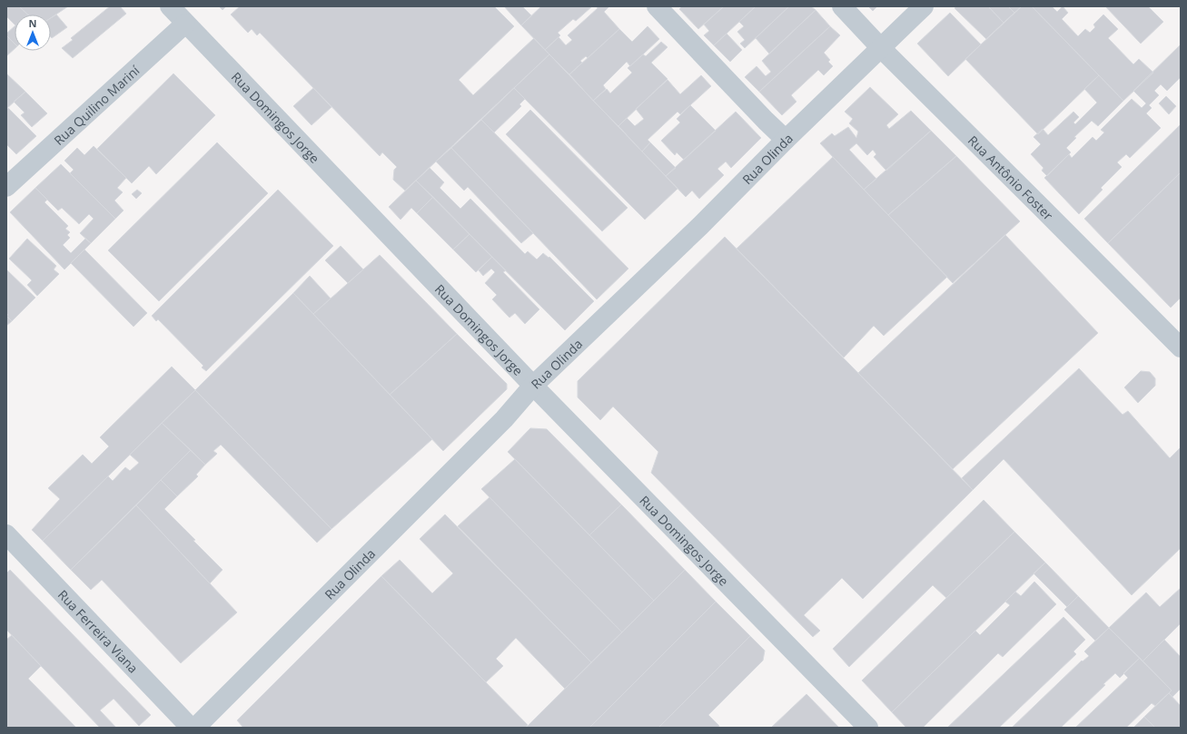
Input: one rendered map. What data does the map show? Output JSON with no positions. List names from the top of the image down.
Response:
{
  "streets": {
    "street": [
      "Rua Quilino Mariní",
      "Rua Domingos Jorge",
      "Rua Olinda",
      "Rua Antônio Foster",
      "Rua Ferreira Viana"
    ]
  },
  "crossings": [
    ["Rua Quilino Mariní", "Rua Domingos Jorge"],
    ["Rua Domingos Jorge", "Rua Olinda"],
    ["Rua Olinda", "Rua Antônio Foster"]
  ],
  "north": "top"
}
